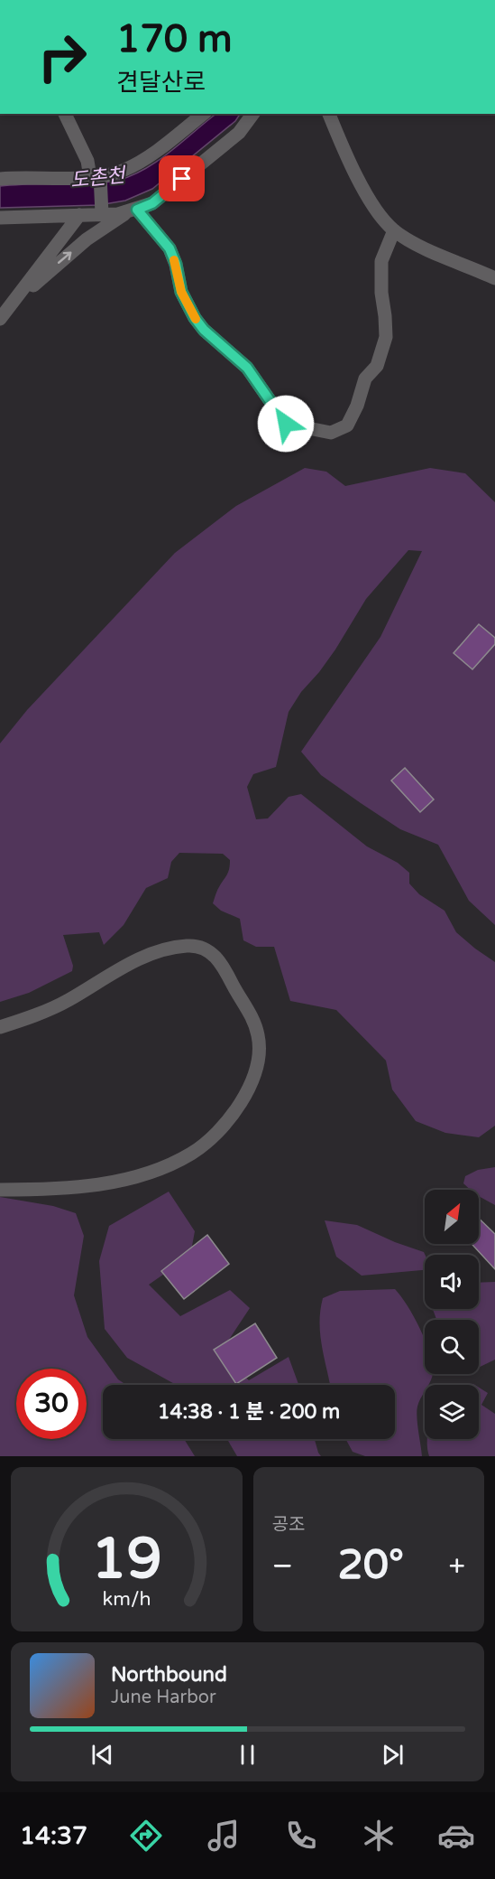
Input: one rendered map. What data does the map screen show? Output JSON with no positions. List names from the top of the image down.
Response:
{
  "water": ["도촌천"],
  "north": "top right",
  "page": {
    "turn": ["170 m", "견달산로"],
    "limit": "30",
    "trip": "14:38 · 1 분 · 200 m",
    "tile": "공조",
    "heat": ["−", "20°", "+"],
    "song": ["Northbound", "June Harbor"],
    "tabs": "14:37",
    "gauge": ["19", "km/h"]
  }
}
